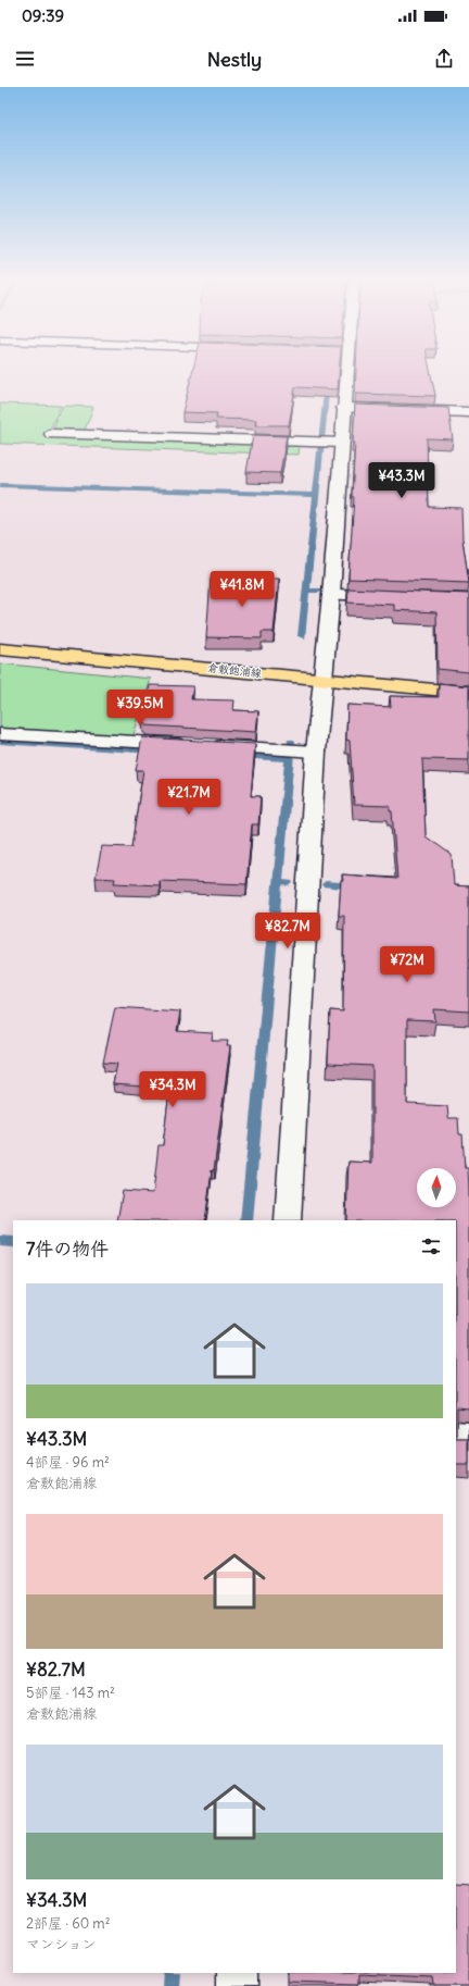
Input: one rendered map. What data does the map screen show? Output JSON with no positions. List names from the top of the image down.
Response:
{
  "streets": {
    "main road": ["倉敷飽浦線"]
  },
  "north": "top",
  "page": {
    "status": "09:39",
    "header": "Nestly",
    "price": [
      "¥43.3M",
      "¥41.8M",
      "¥39.5M",
      "¥21.7M",
      "¥82.7M",
      "¥72M",
      "¥34.3M"
    ],
    "heading": "7件の物件",
    "list": [
      {
        "name": "¥43.3M",
        "note": "4部屋 · 96 m² · 倉敷飽浦線"
      },
      {
        "name": "¥82.7M",
        "note": "5部屋 · 143 m² · 倉敷飽浦線"
      },
      {
        "name": "¥34.3M",
        "note": "2部屋 · 60 m² · マンション"
      }
    ]
  }
}
